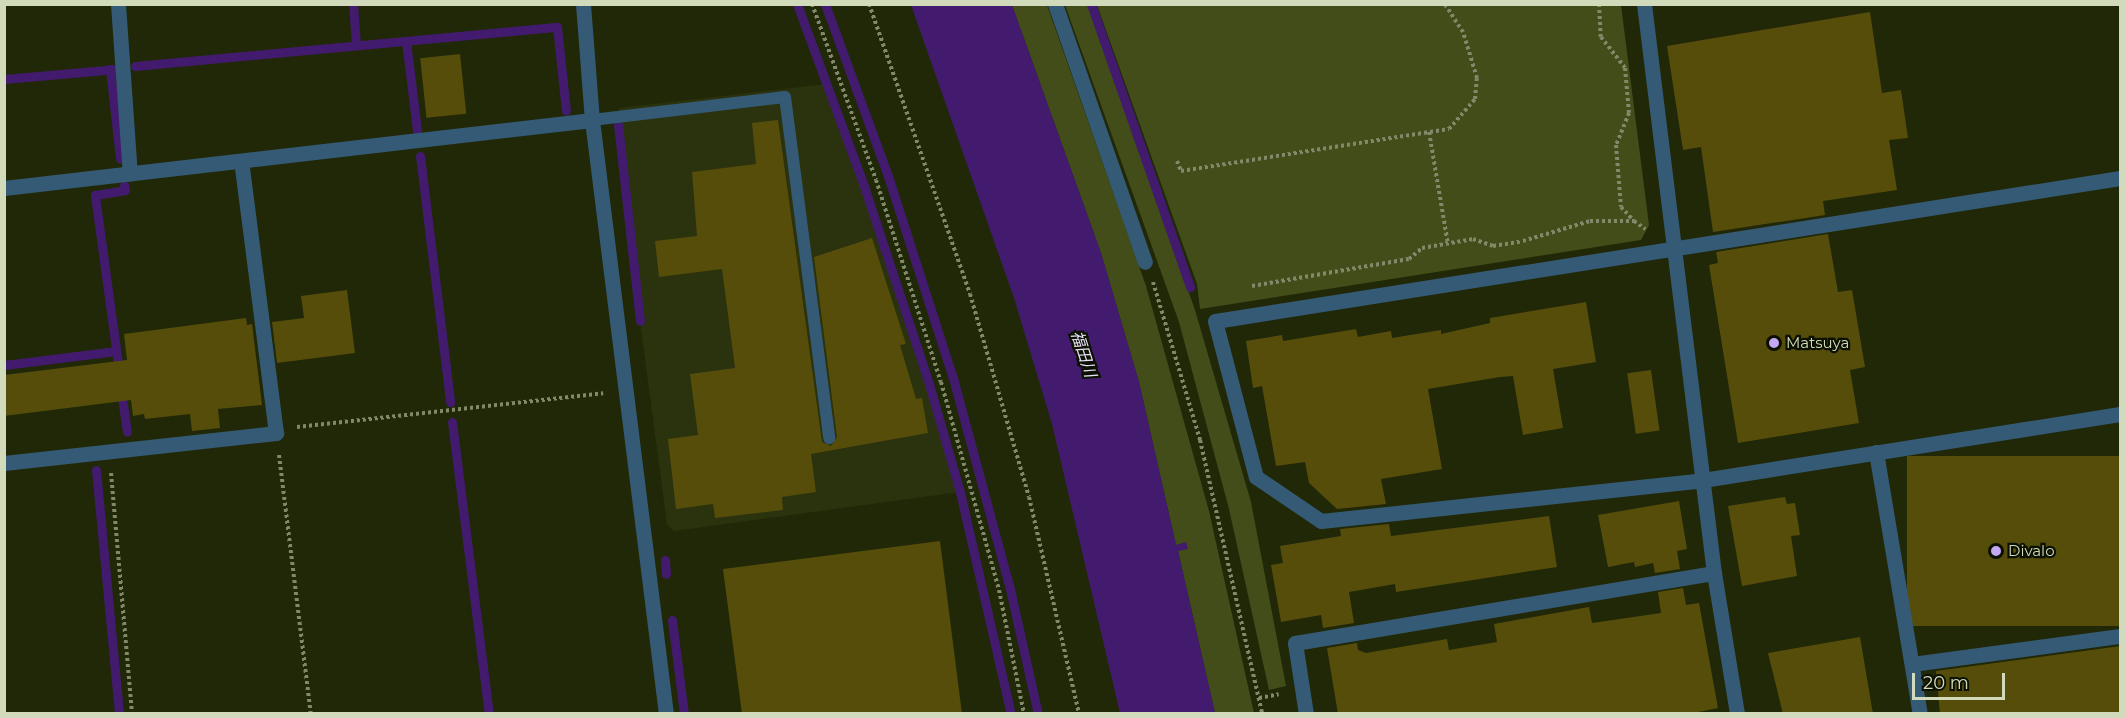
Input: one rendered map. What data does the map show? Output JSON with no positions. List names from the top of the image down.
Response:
{
  "water": ["福田川"],
  "places": ["Matsuya", "Divalo"],
  "scale_bar": "20 m"
}
